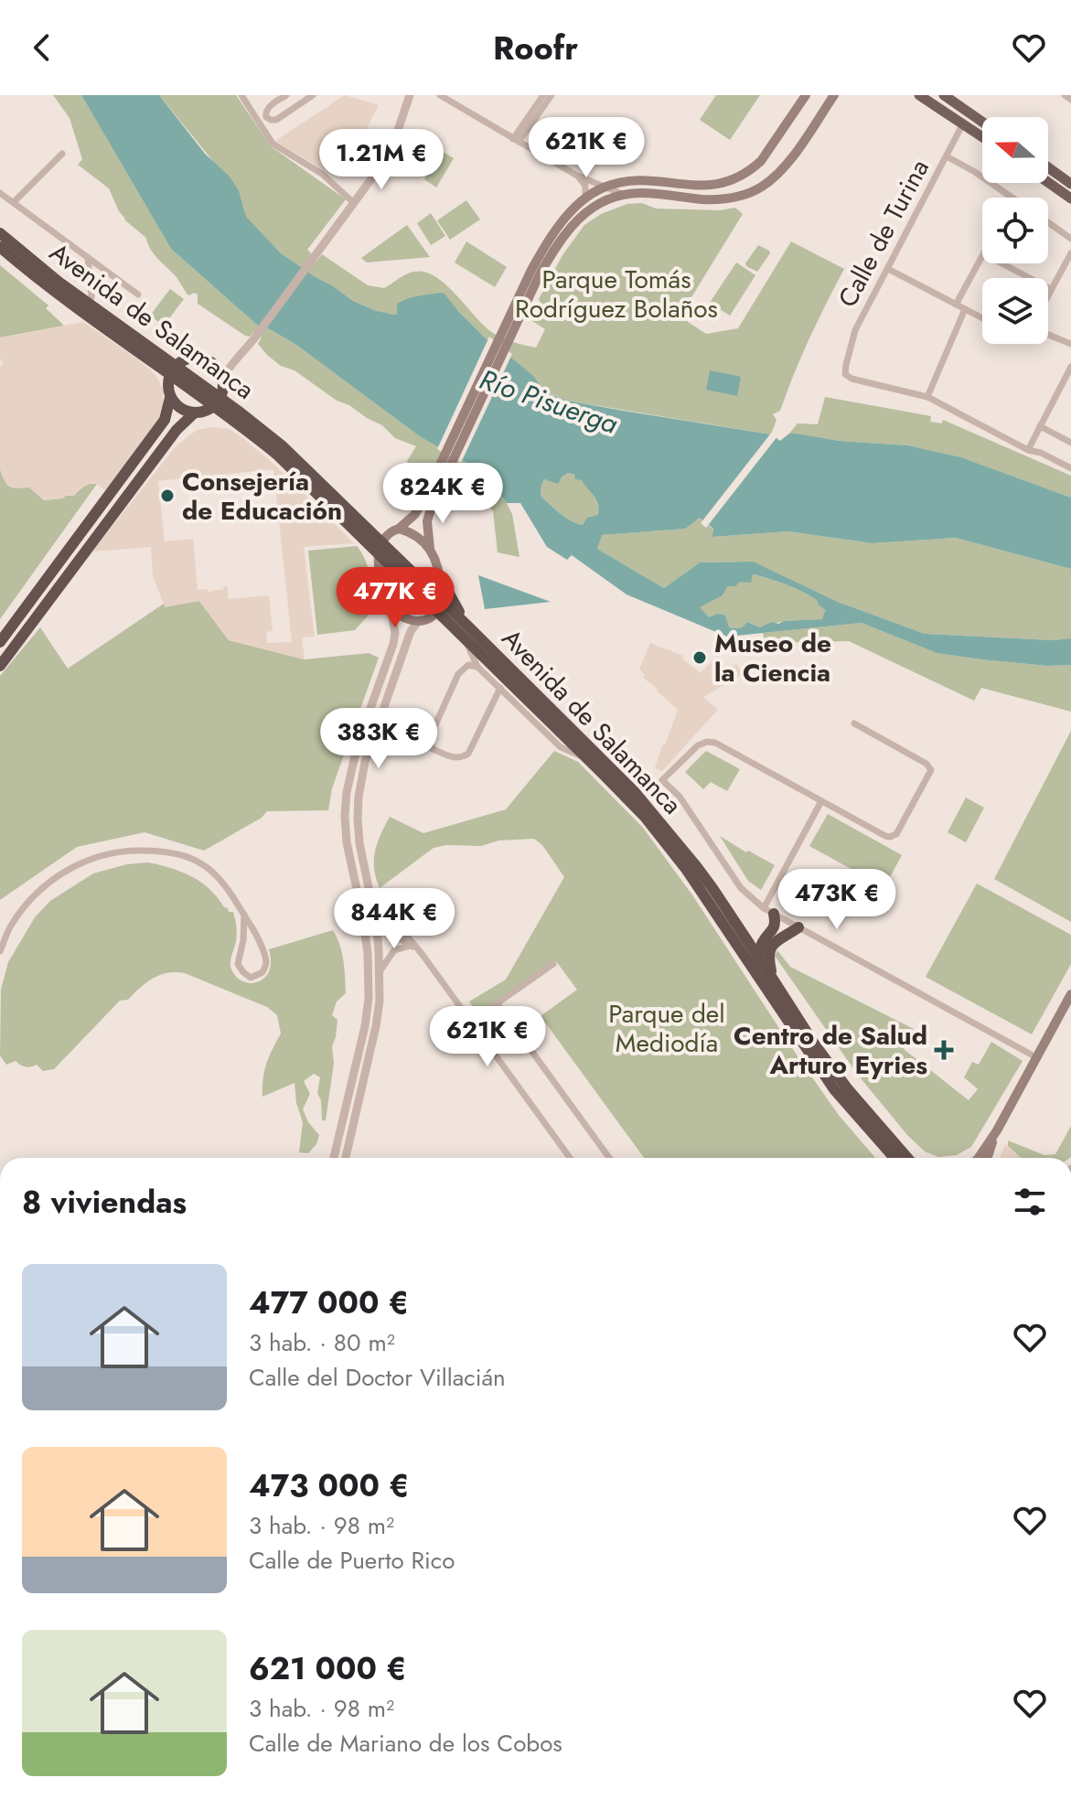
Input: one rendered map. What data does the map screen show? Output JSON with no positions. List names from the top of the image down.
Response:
{
  "streets": {
    "highway": ["Avenida de Salamanca"],
    "street": ["Calle de Turina"]
  },
  "water": ["Río Pisuerga"],
  "parks": ["Parque Tomás Rodríguez Bolaños", "Parque del Mediodía"],
  "places": {
    "other": ["Consejería de Educación", "Museo de la Ciencia"],
    "health": ["Centro de Salud Arturo Eyries"]
  },
  "north": "left",
  "page": {
    "header": "Roofr",
    "price": [
      "621K €",
      "1.21M €",
      "824K €",
      "477K €",
      "383K €",
      "473K €",
      "844K €",
      "621K €"
    ],
    "heading": "8 viviendas",
    "list": [
      {
        "name": "477 000 €",
        "note": "3 hab. · 80 m² · Calle del Doctor Villacián"
      },
      {
        "name": "473 000 €",
        "note": "3 hab. · 98 m² · Calle de Puerto Rico"
      },
      {
        "name": "621 000 €",
        "note": "3 hab. · 98 m² · Calle de Mariano de los Cobos"
      }
    ]
  }
}
